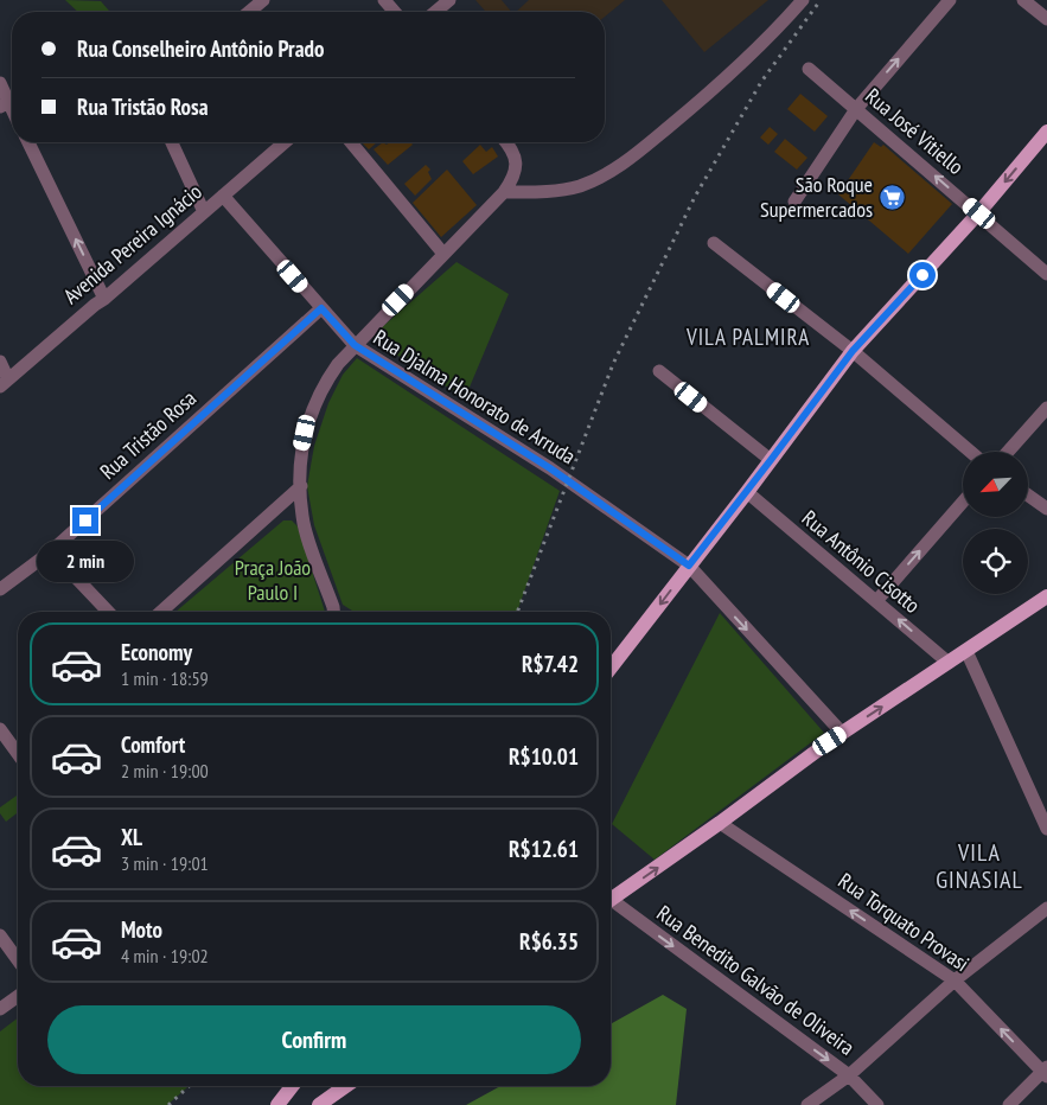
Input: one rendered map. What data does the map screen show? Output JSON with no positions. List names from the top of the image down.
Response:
{
  "streets": {
    "street": [
      "Rua José Vitiello",
      "Avenida Pereira Ignácio",
      "Rua Djalma Honorato de Arruda",
      "Rua Tristão Rosa",
      "Rua Antônio Cisotto",
      "Rua Torquato Provasi",
      "Rua Benedito Galvão de Oliveira"
    ]
  },
  "crossings": [
    ["Avenida Pereira Ignácio", "Rua Djalma Honorato de Arruda"],
    ["Rua Djalma Honorato de Arruda", "Rua Tristão Rosa"]
  ],
  "one_way": [
    "Rua José Vitiello",
    "Rua Antônio Cisotto",
    "Rua Torquato Provasi",
    "Rua Benedito Galvão de Oliveira"
  ],
  "districts": ["VILA PALMIRA", "VILA GINASIAL"],
  "parks": ["Praça João Paulo I"],
  "places": {
    "supermarket": ["São Roque Supermercados"]
  },
  "north": "bottom left",
  "page": {
    "banner": ["Rua Conselheiro Antônio Prado", "Rua Tristão Rosa"],
    "bubble": "2 min",
    "list": [
      {
        "name": "Economy",
        "note": "1 min · 18:59",
        "value": "R$7.42"
      },
      {
        "name": "Comfort",
        "note": "2 min · 19:00",
        "value": "R$10.01"
      },
      {
        "name": "XL",
        "note": "3 min · 19:01",
        "value": "R$12.61"
      },
      {
        "name": "Moto",
        "note": "4 min · 19:02",
        "value": "R$6.35"
      }
    ],
    "buttons": "Confirm"
  }
}
